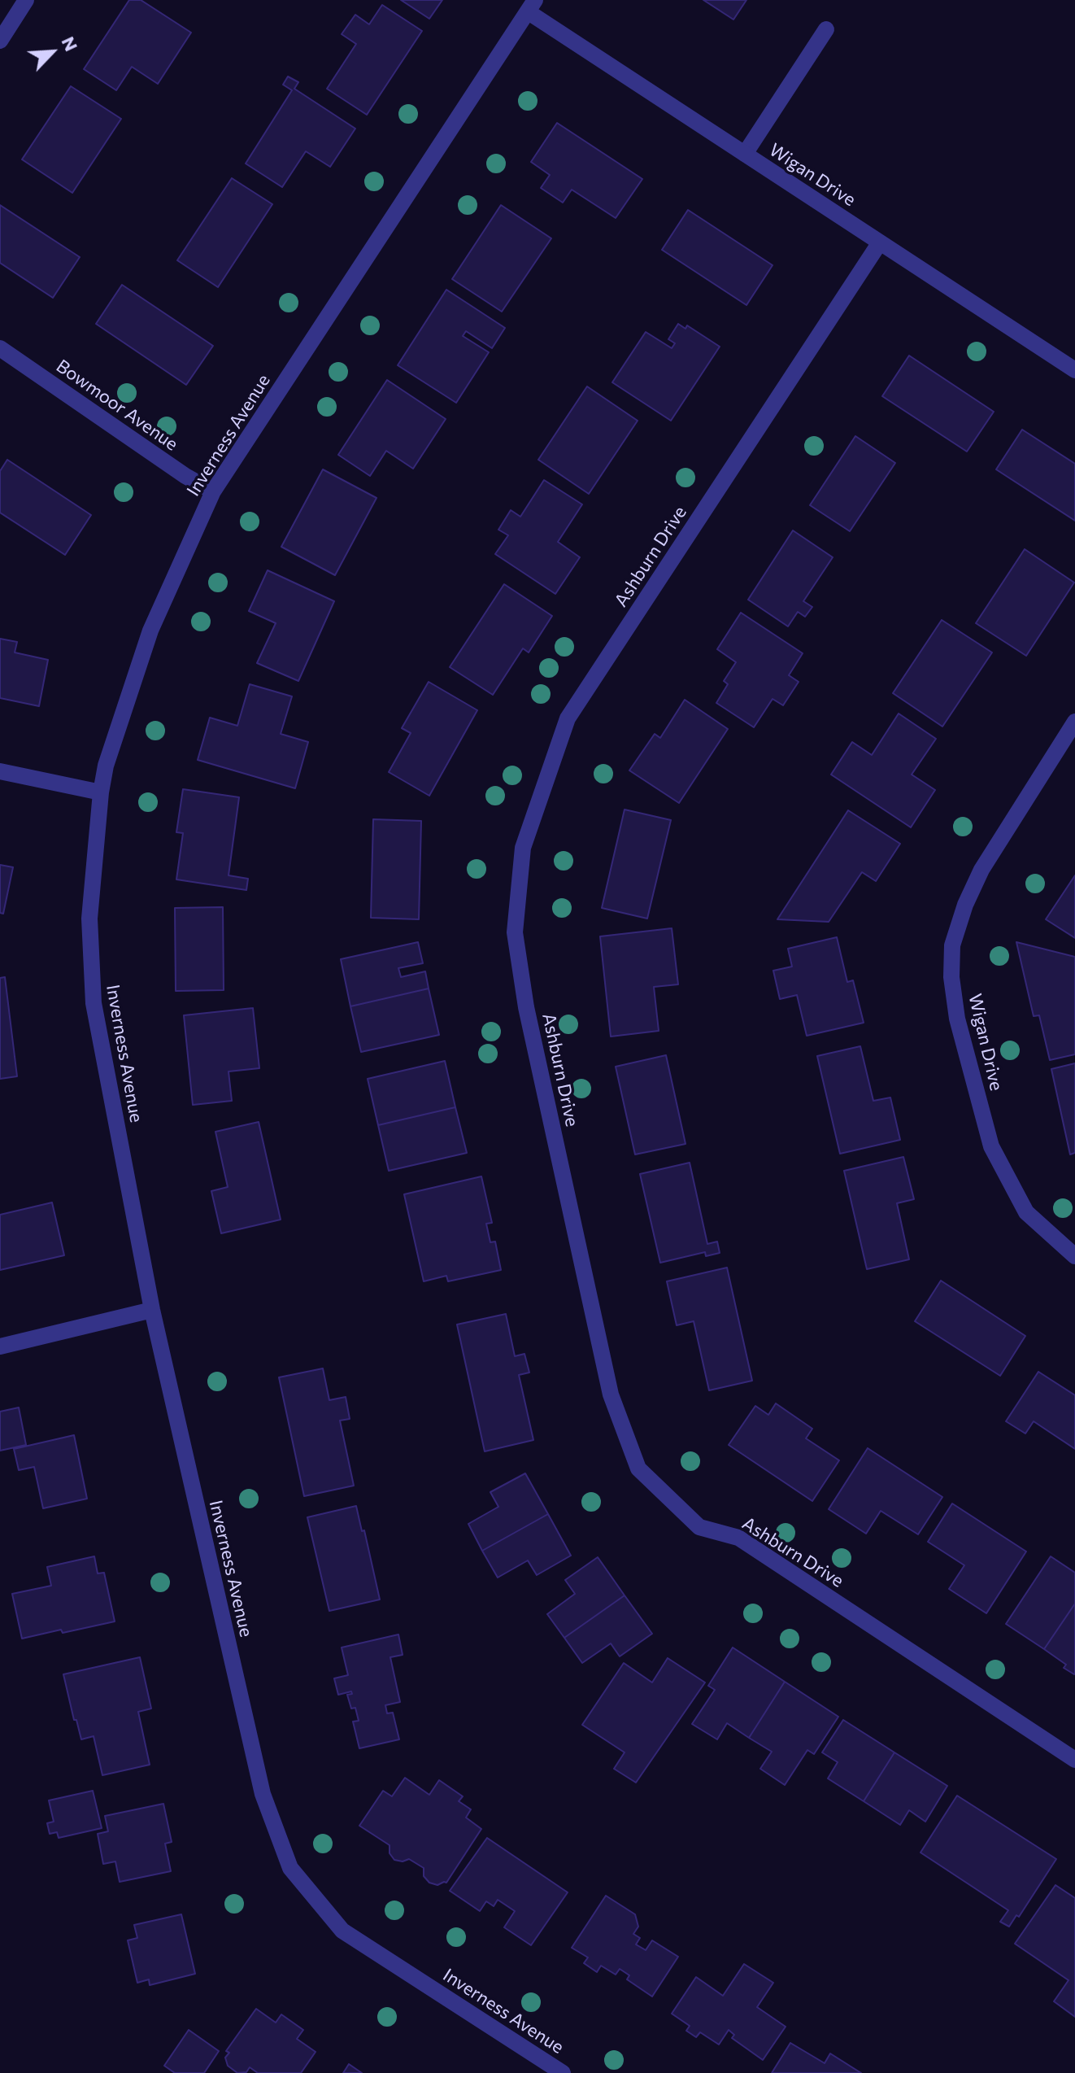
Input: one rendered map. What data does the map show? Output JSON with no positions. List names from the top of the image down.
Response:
{
  "streets": {
    "street": [
      "Wigan Drive",
      "Bowmoor Avenue",
      "Inverness Avenue",
      "Ashburn Drive"
    ]
  },
  "crossings": [
    ["Wigan Drive", "Inverness Avenue"],
    ["Wigan Drive", "Ashburn Drive"],
    ["Bowmoor Avenue", "Inverness Avenue"]
  ],
  "north": "top right"
}
